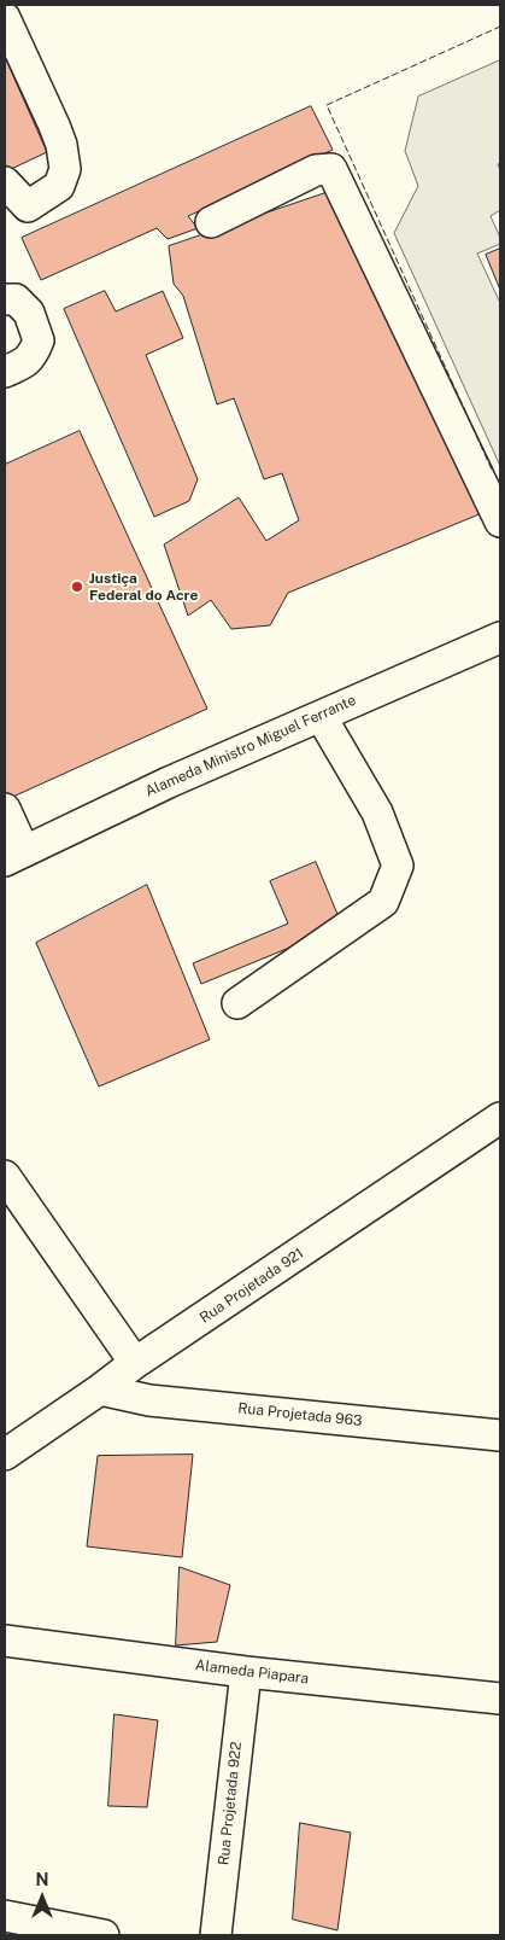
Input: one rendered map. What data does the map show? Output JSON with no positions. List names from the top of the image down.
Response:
{
  "streets": {
    "street": [
      "Alameda Ministro Miguel Ferrante",
      "Rua Projetada 921",
      "Rua Projetada 963",
      "Alameda Piapara",
      "Rua Projetada 922"
    ]
  },
  "crossings": [
    ["Rua Projetada 921", "Rua Projetada 963"],
    ["Alameda Piapara", "Rua Projetada 922"]
  ],
  "places": ["Justiça Federal do Acre"],
  "north": "top"
}
